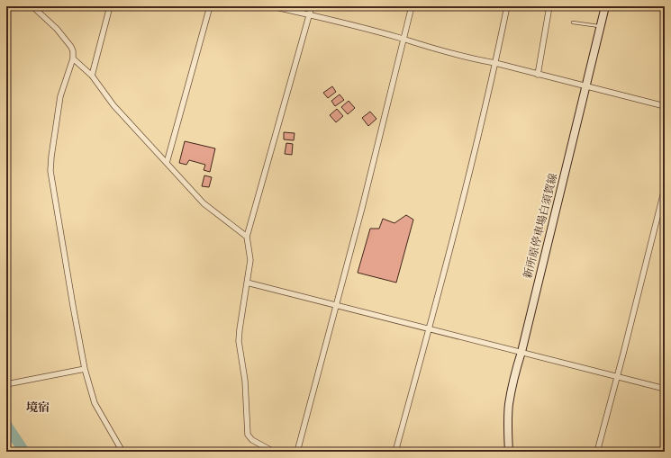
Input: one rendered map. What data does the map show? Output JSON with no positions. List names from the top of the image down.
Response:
{
  "streets": {
    "main road": ["新所原停車場白須賀線"]
  },
  "districts": ["境宿"]
}
